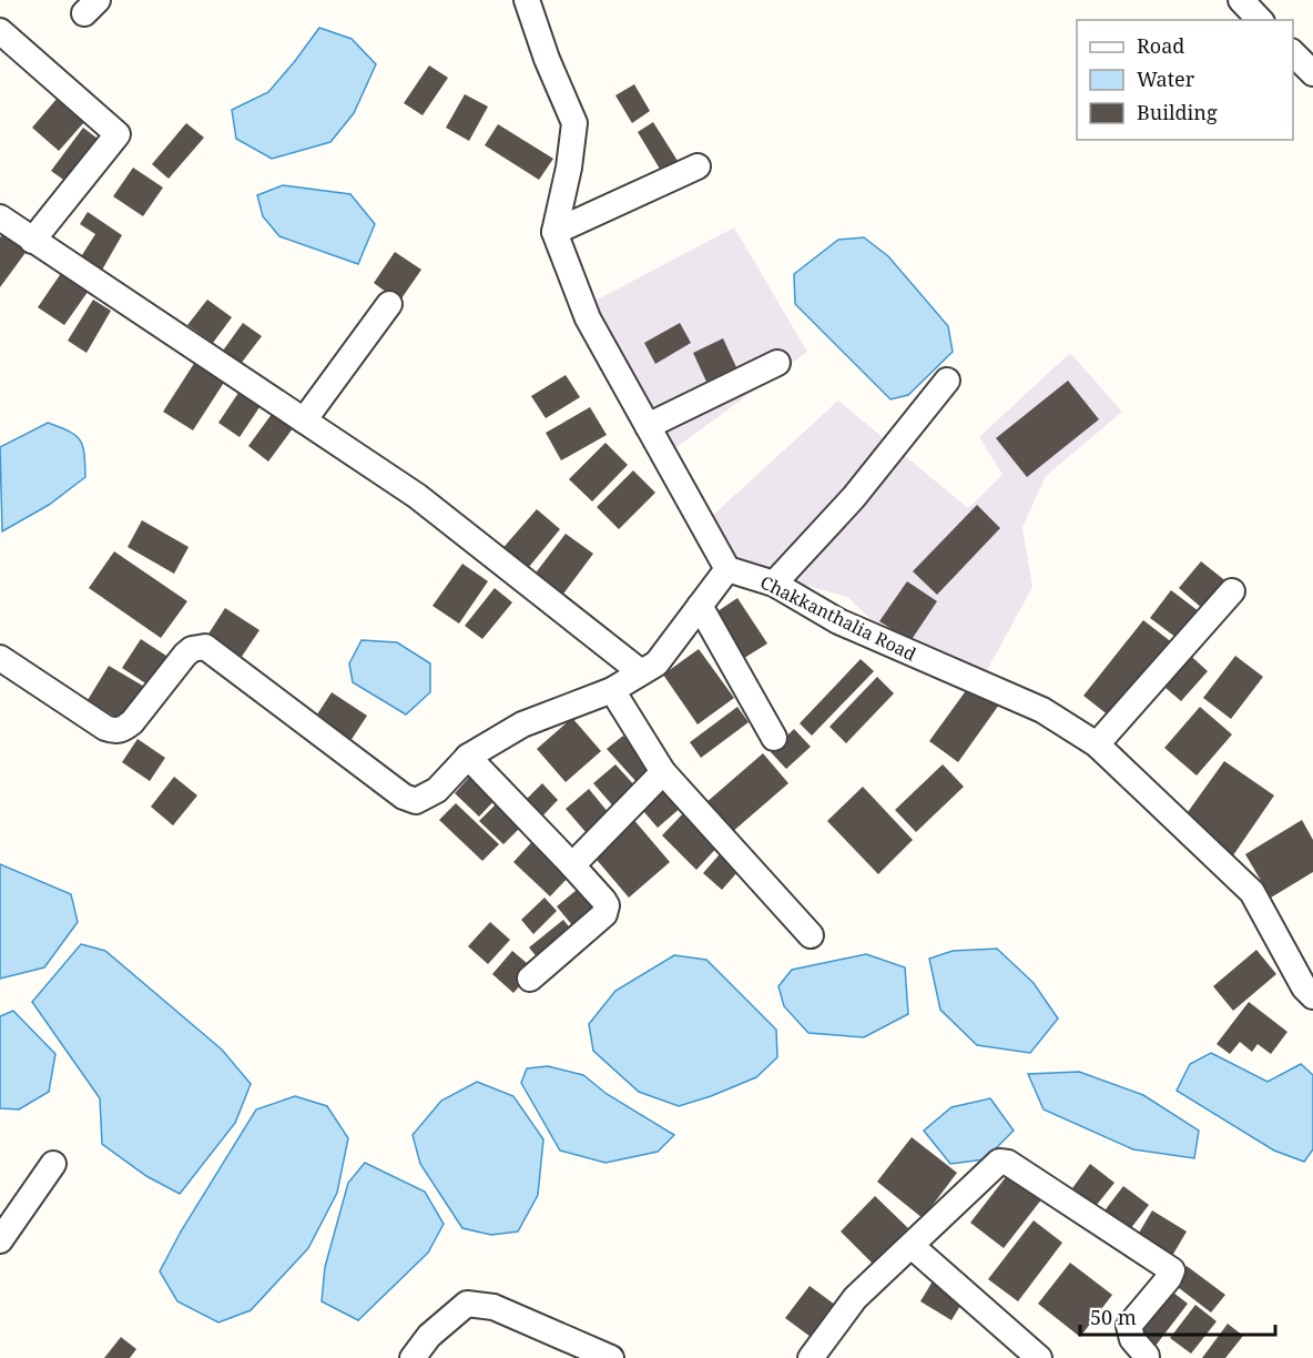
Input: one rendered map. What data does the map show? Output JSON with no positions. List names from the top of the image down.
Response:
{
  "streets": {
    "street": ["Chakkanthalia Road"]
  },
  "legend": ["Road", "Water", "Building"],
  "scale_bar": "50 m"
}
